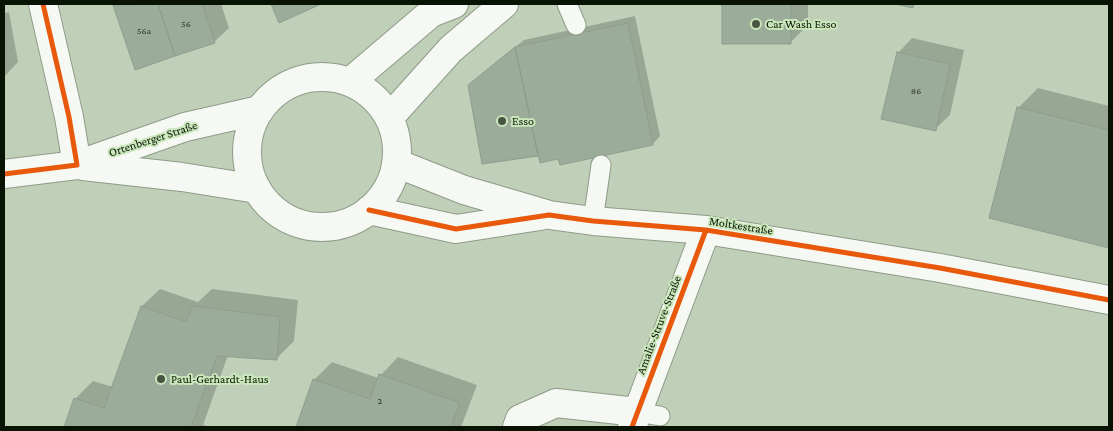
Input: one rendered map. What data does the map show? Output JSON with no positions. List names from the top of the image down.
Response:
{
  "streets": {
    "street": ["Ortenberger Straße", "Moltkestraße", "Amalie-Struve-Straße"]
  },
  "crossings": [
    ["Ortenberger Straße", "Moltkestraße"],
    ["Moltkestraße", "Amalie-Struve-Straße"]
  ],
  "places": ["Car Wash Esso", "Esso", "Paul-Gerhardt-Haus"],
  "house_numbers": [
    "56",
    "56a",
    "86",
    "2"
  ]
}
